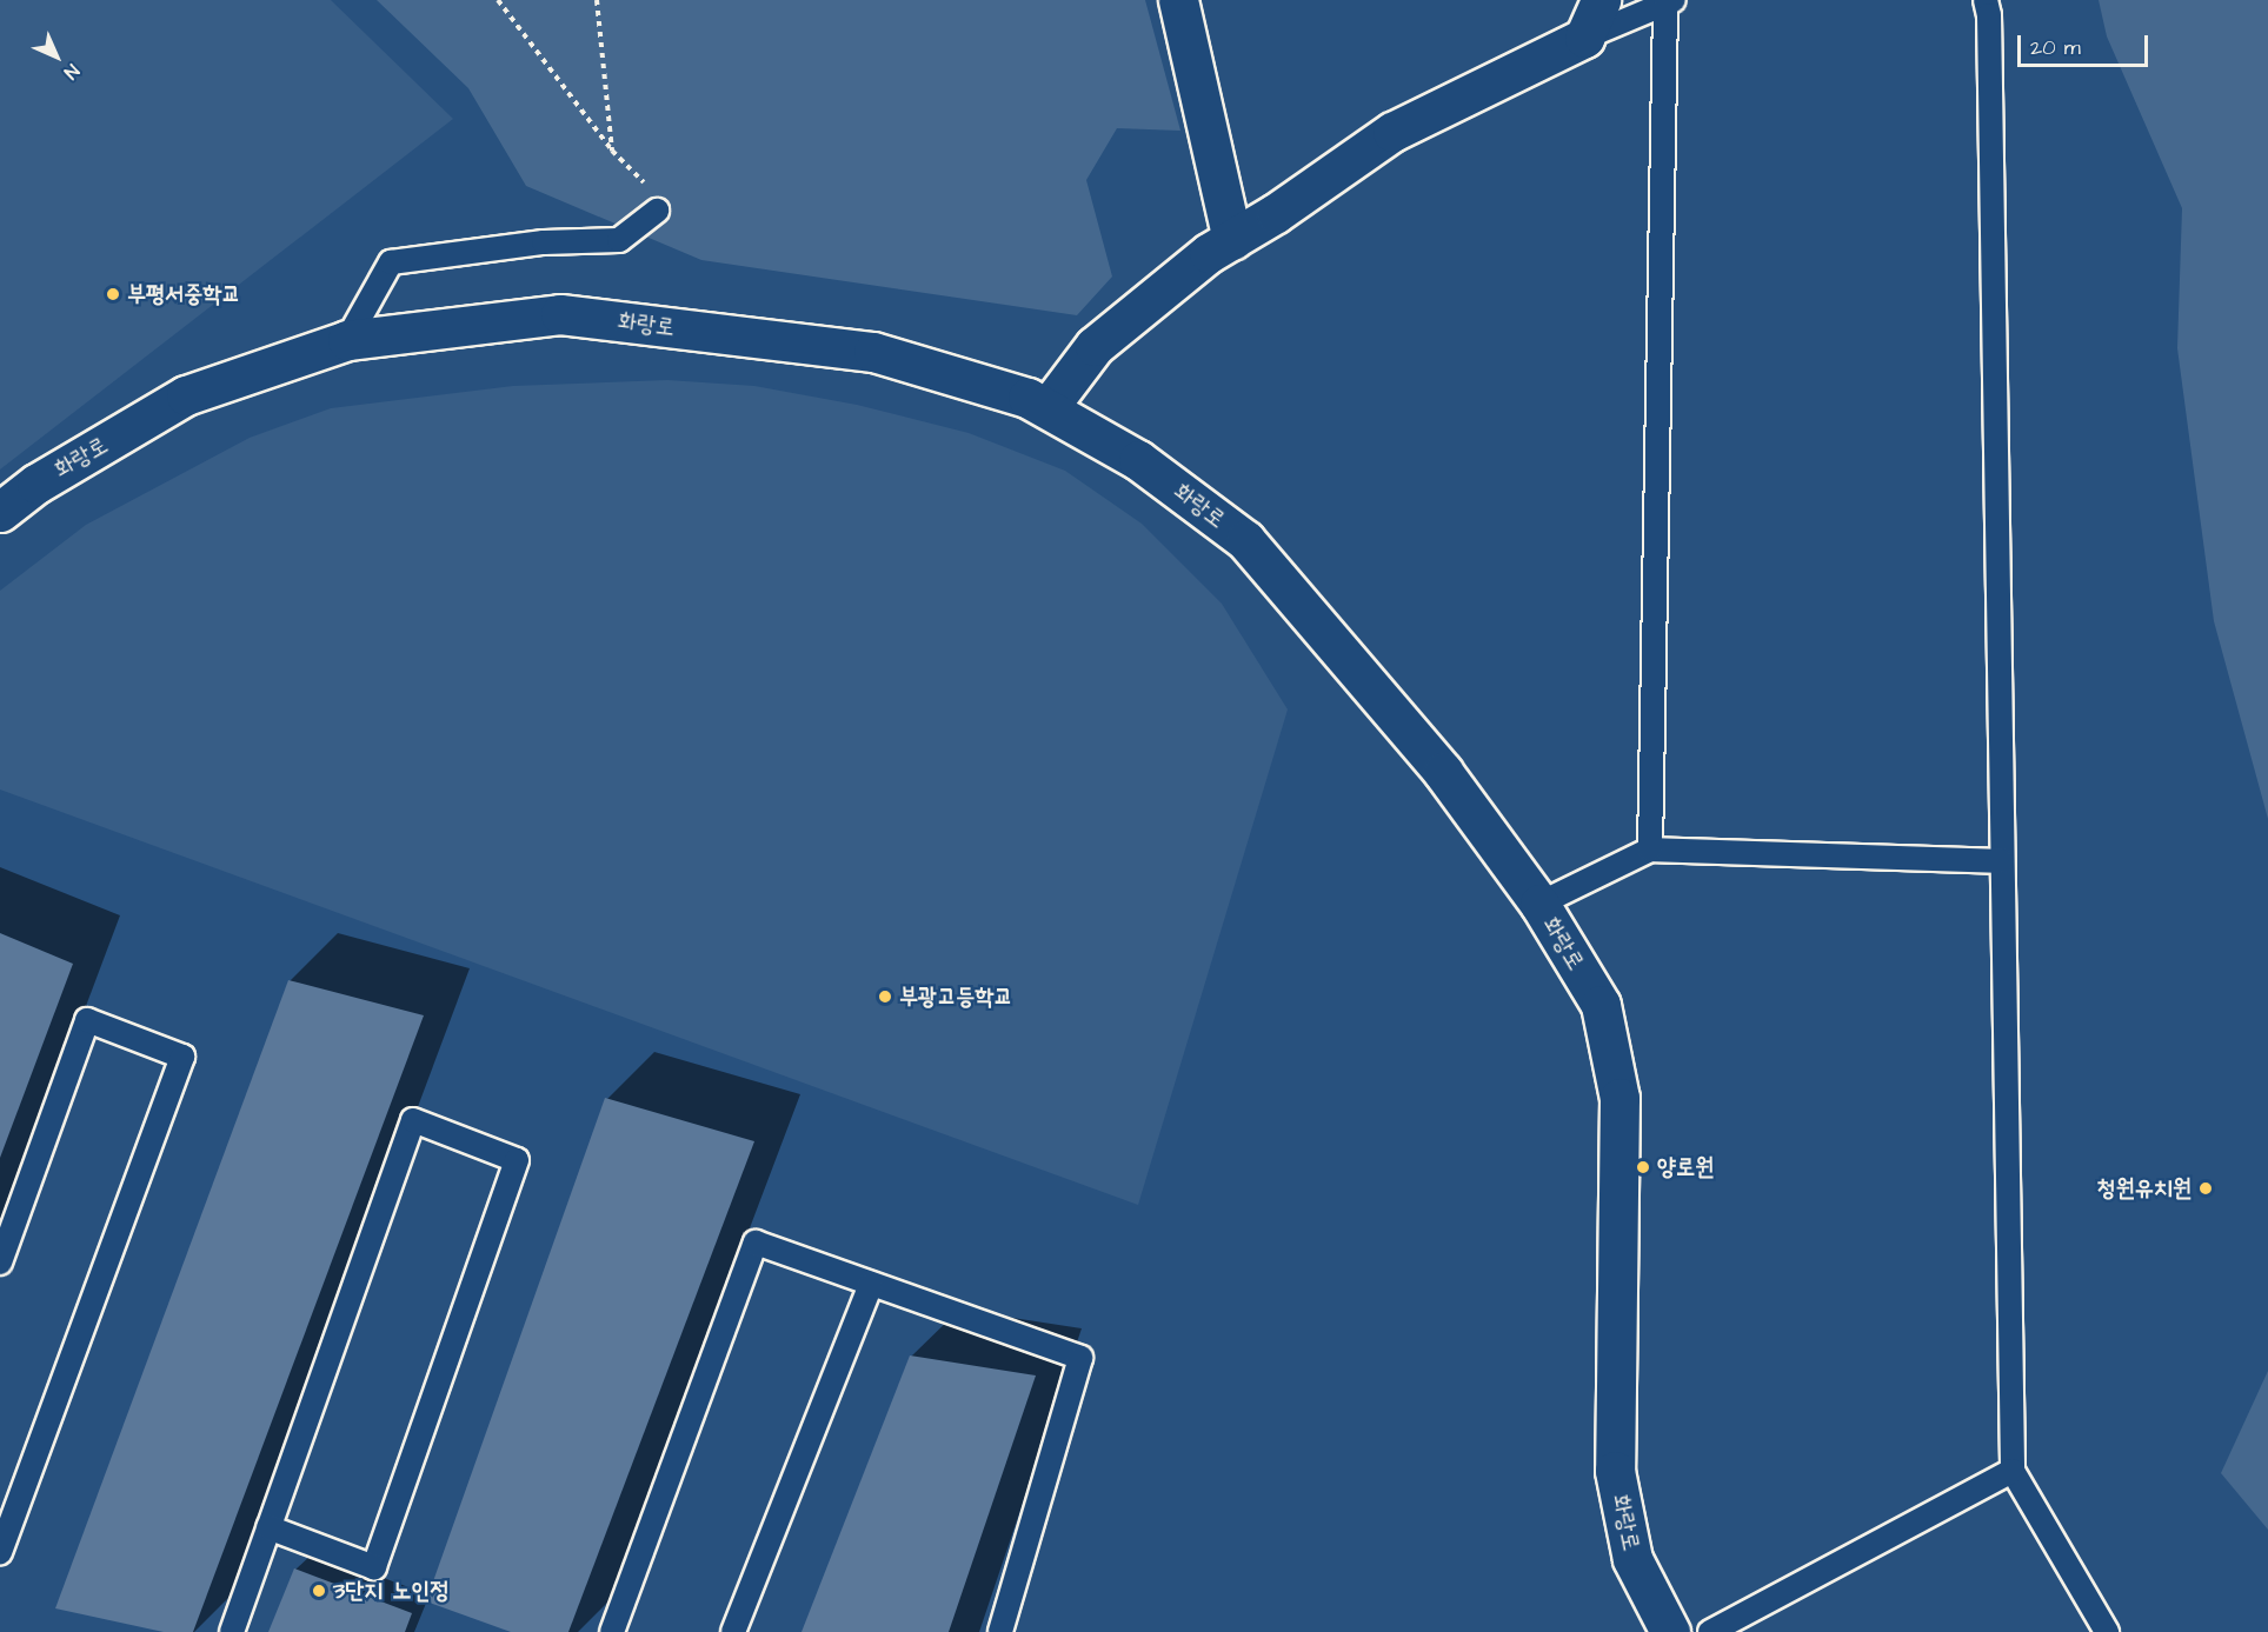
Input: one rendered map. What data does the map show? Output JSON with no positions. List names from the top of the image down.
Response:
{
  "streets": {
    "street": ["화랑로"]
  },
  "places": [
    "부평서중학교",
    "부광고등학교",
    "양로원",
    "청원유치원",
    "3단지 노인정"
  ],
  "scale_bar": "20 m",
  "north": "bottom right"
}
